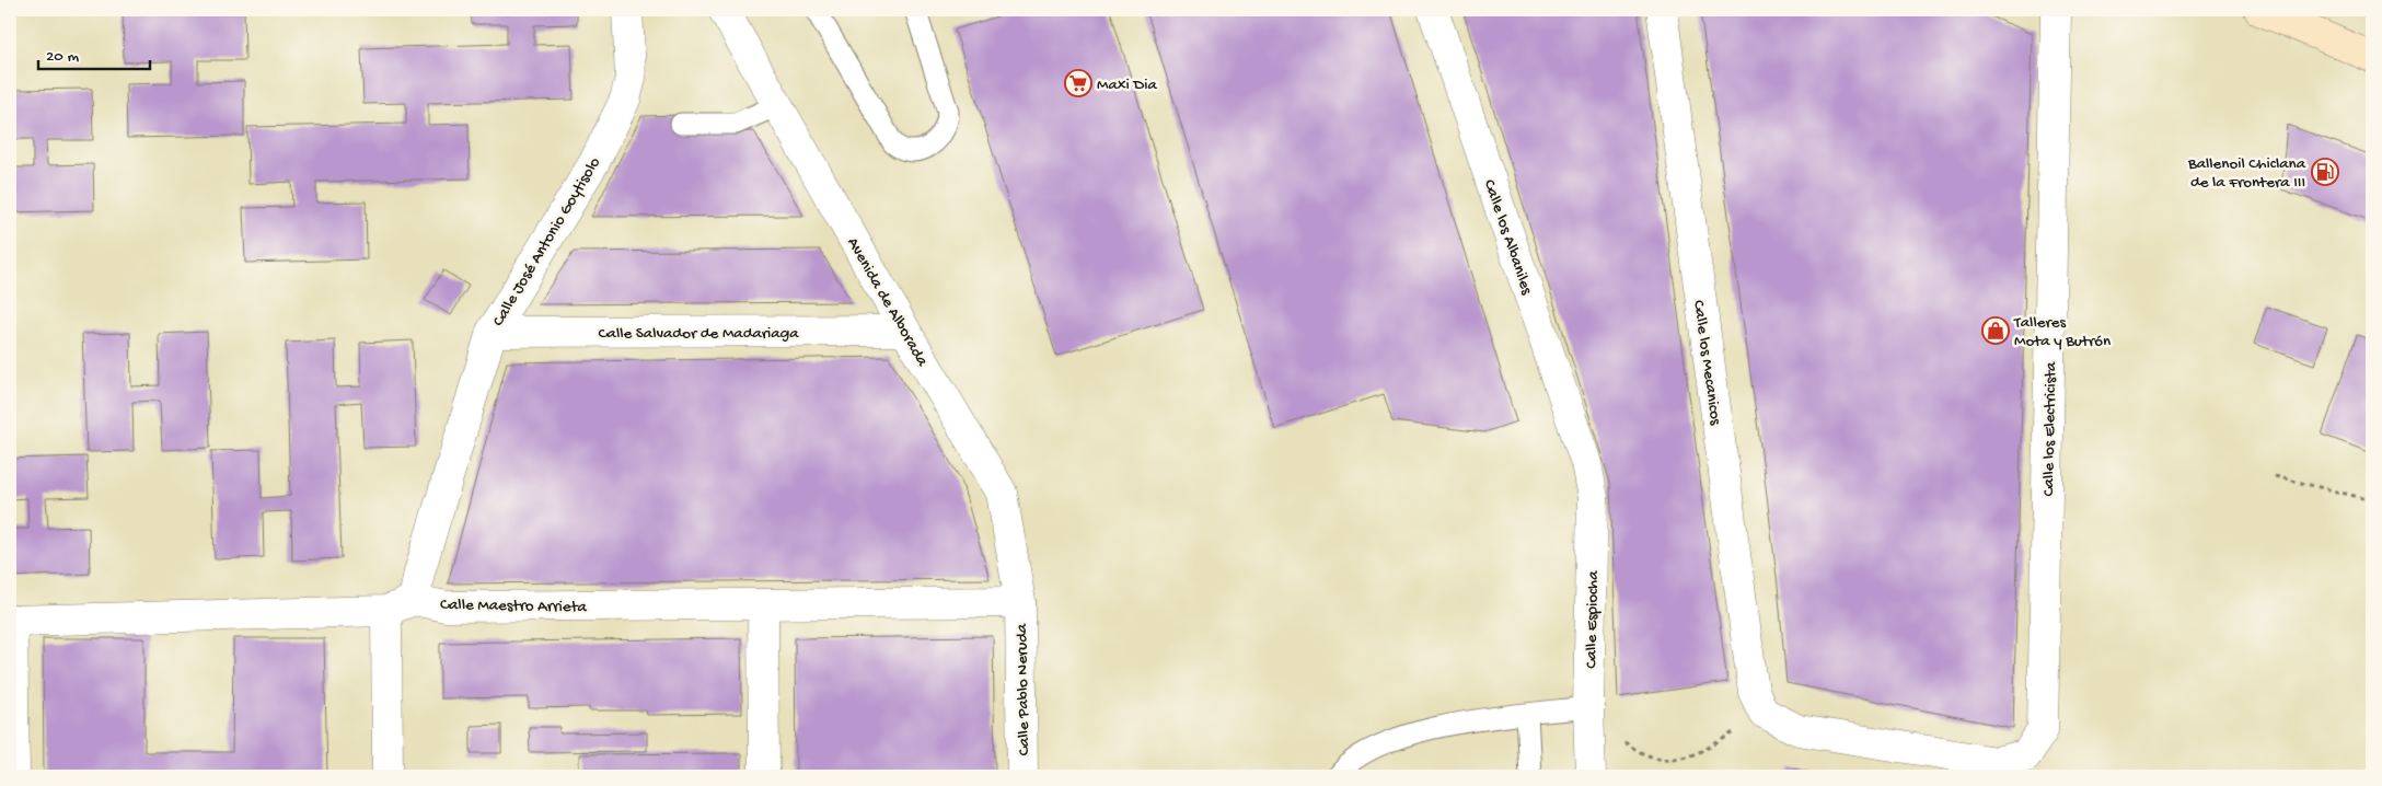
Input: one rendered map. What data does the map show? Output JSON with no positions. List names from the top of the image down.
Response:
{
  "streets": {
    "street": [
      "Calle los Albaniles",
      "Calle José Antonio Goytisolo",
      "Avenida de Alborada",
      "Calle Salvador de Madariaga",
      "Calle los Mecanicos",
      "Calle los Electricista",
      "Calle Maestro Arrieta",
      "Calle Espiocha",
      "Calle Pablo Neruda"
    ]
  },
  "crossings": [
    ["Calle los Albaniles", "Calle Espiocha"],
    ["Calle José Antonio Goytisolo", "Calle Salvador de Madariaga"],
    ["Calle José Antonio Goytisolo", "Calle Maestro Arrieta"],
    ["Avenida de Alborada", "Calle Salvador de Madariaga"],
    ["Avenida de Alborada", "Calle Maestro Arrieta"],
    ["Avenida de Alborada", "Calle Pablo Neruda"],
    ["Calle Maestro Arrieta", "Calle Pablo Neruda"]
  ],
  "places": {
    "supermarket": ["Maxi Dia"],
    "fuel station": ["Ballenoil Chiclana de la Frontera III"],
    "shop": ["Talleres Mota y Butrón"]
  },
  "scale_bar": "20 m"
}
